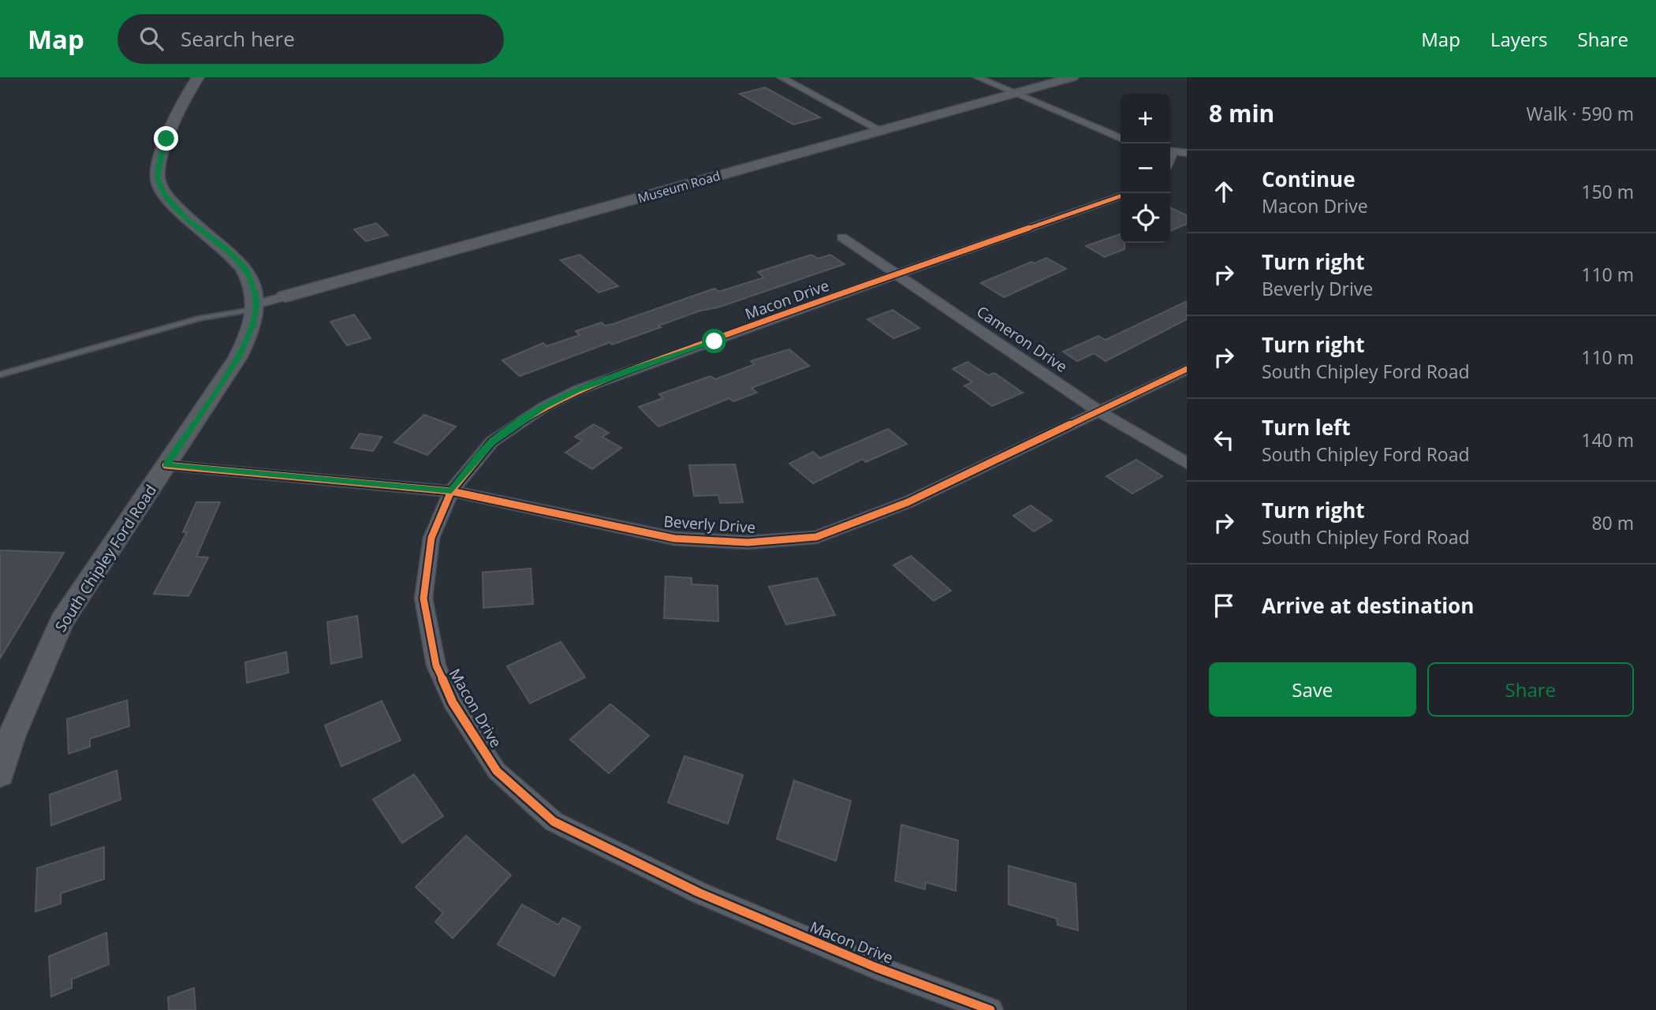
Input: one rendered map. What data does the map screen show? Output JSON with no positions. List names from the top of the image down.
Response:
{
  "streets": {
    "street": [
      "Museum Road",
      "Macon Drive",
      "Cameron Drive",
      "Beverly Drive",
      "South Chipley Ford Road"
    ]
  },
  "crossings": [
    ["Macon Drive", "Cameron Drive"],
    ["Macon Drive", "Beverly Drive"],
    ["Cameron Drive", "Beverly Drive"],
    ["Beverly Drive", "South Chipley Ford Road"]
  ],
  "page": {
    "header": "Map",
    "search": "Search here",
    "nav": ["Map", "Layers", "Share"],
    "heading": ["8 min", "Walk · 590 m"],
    "map_buttons": ["+", "−"],
    "list": [
      ["Continue", "Macon Drive", "150 m"],
      ["Turn right", "Beverly Drive", "110 m"],
      ["Turn right", "South Chipley Ford Road", "110 m"],
      ["Turn left", "South Chipley Ford Road", "140 m"],
      ["Turn right", "South Chipley Ford Road", "80 m"],
      "Arrive at destination"
    ],
    "buttons": ["Save", "Share"]
  }
}
